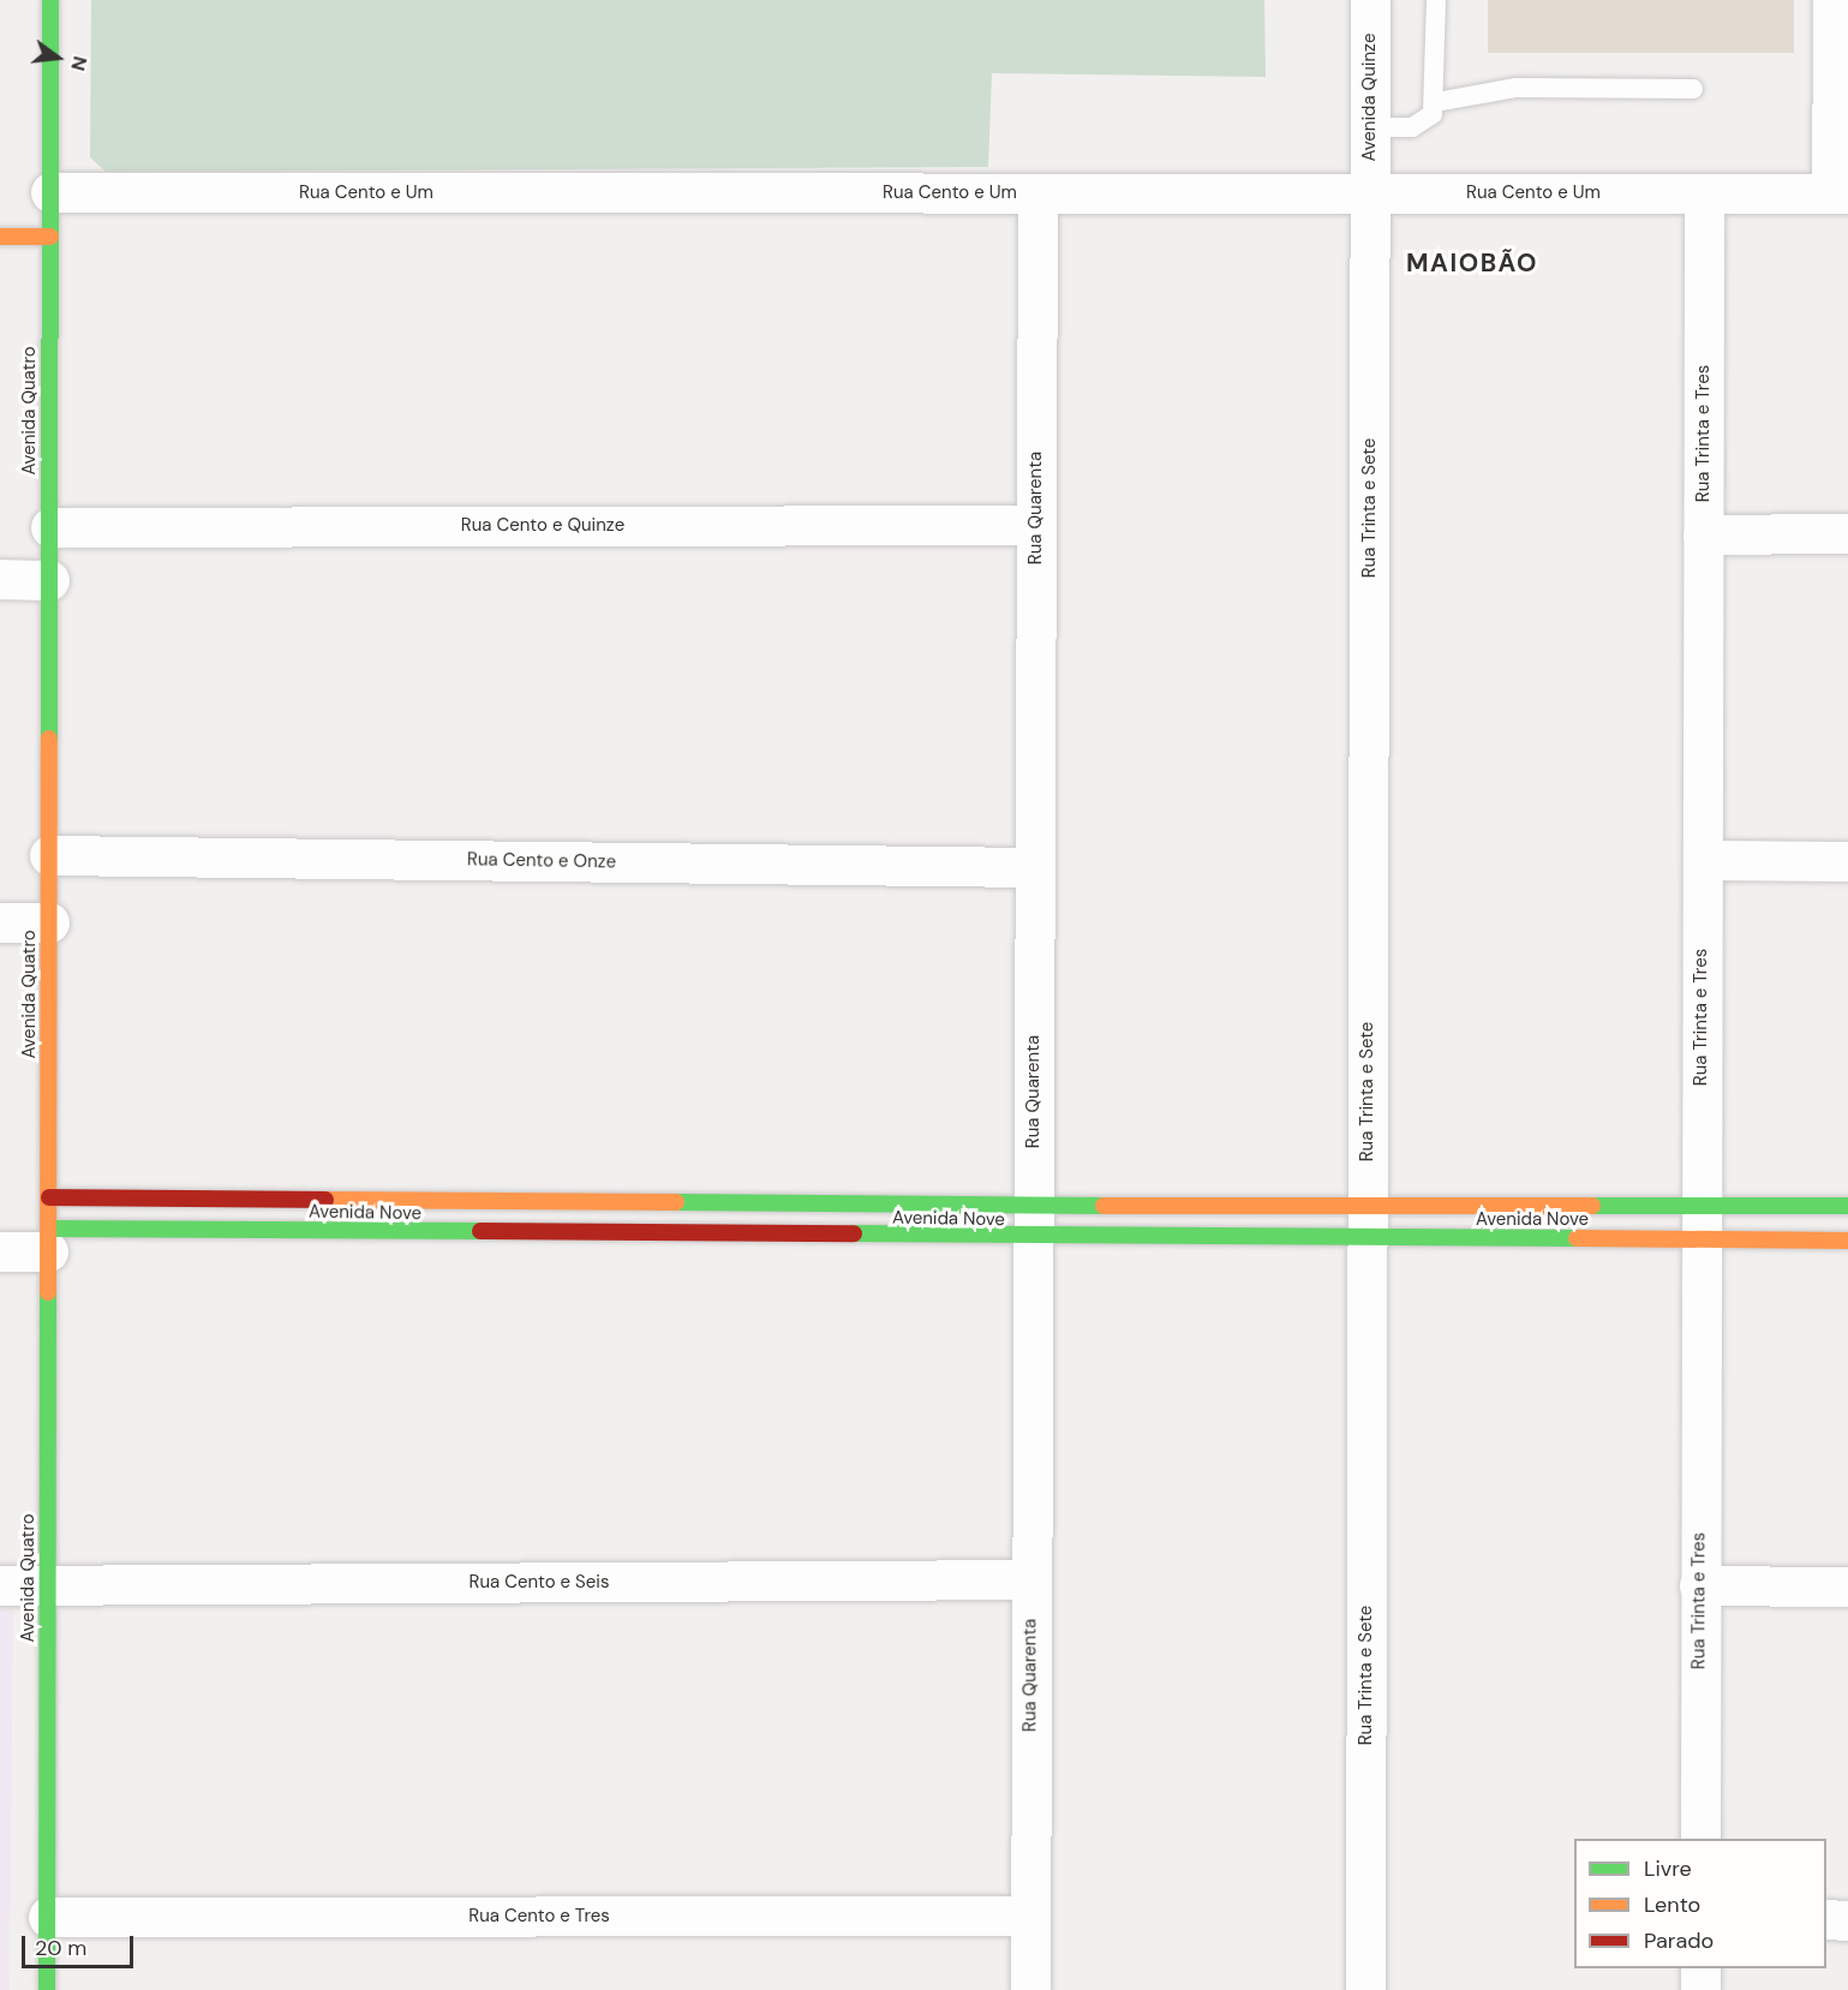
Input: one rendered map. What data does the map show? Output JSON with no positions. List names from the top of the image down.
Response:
{
  "streets": {
    "street": [
      "Avenida Quinze",
      "Rua Cento e Um",
      "Avenida Quatro",
      "Rua Trinta e Tres",
      "Rua Quarenta",
      "Rua Trinta e Sete",
      "Rua Cento e Quinze",
      "Rua Cento e Onze",
      "Avenida Nove",
      "Rua Cento e Seis",
      "Rua Cento e Tres"
    ]
  },
  "crossings": [
    ["Avenida Quinze", "Rua Cento e Um"],
    ["Avenida Quinze", "Rua Trinta e Sete"],
    ["Rua Cento e Um", "Avenida Quatro"],
    ["Rua Cento e Um", "Rua Trinta e Tres"],
    ["Rua Cento e Um", "Rua Quarenta"],
    ["Rua Cento e Um", "Rua Trinta e Sete"],
    ["Avenida Quatro", "Rua Cento e Quinze"],
    ["Avenida Quatro", "Rua Cento e Onze"],
    ["Avenida Quatro", "Avenida Nove"],
    ["Avenida Quatro", "Rua Cento e Seis"],
    ["Avenida Quatro", "Rua Cento e Tres"],
    ["Rua Trinta e Tres", "Avenida Nove"],
    ["Rua Quarenta", "Rua Cento e Quinze"],
    ["Rua Quarenta", "Rua Cento e Onze"],
    ["Rua Quarenta", "Avenida Nove"],
    ["Rua Quarenta", "Rua Cento e Seis"],
    ["Rua Quarenta", "Rua Cento e Tres"],
    ["Rua Trinta e Sete", "Avenida Nove"]
  ],
  "districts": ["MAIOBÃO"],
  "legend": ["Livre", "Lento", "Parado"],
  "scale_bar": "20 m",
  "north": "right"
}
